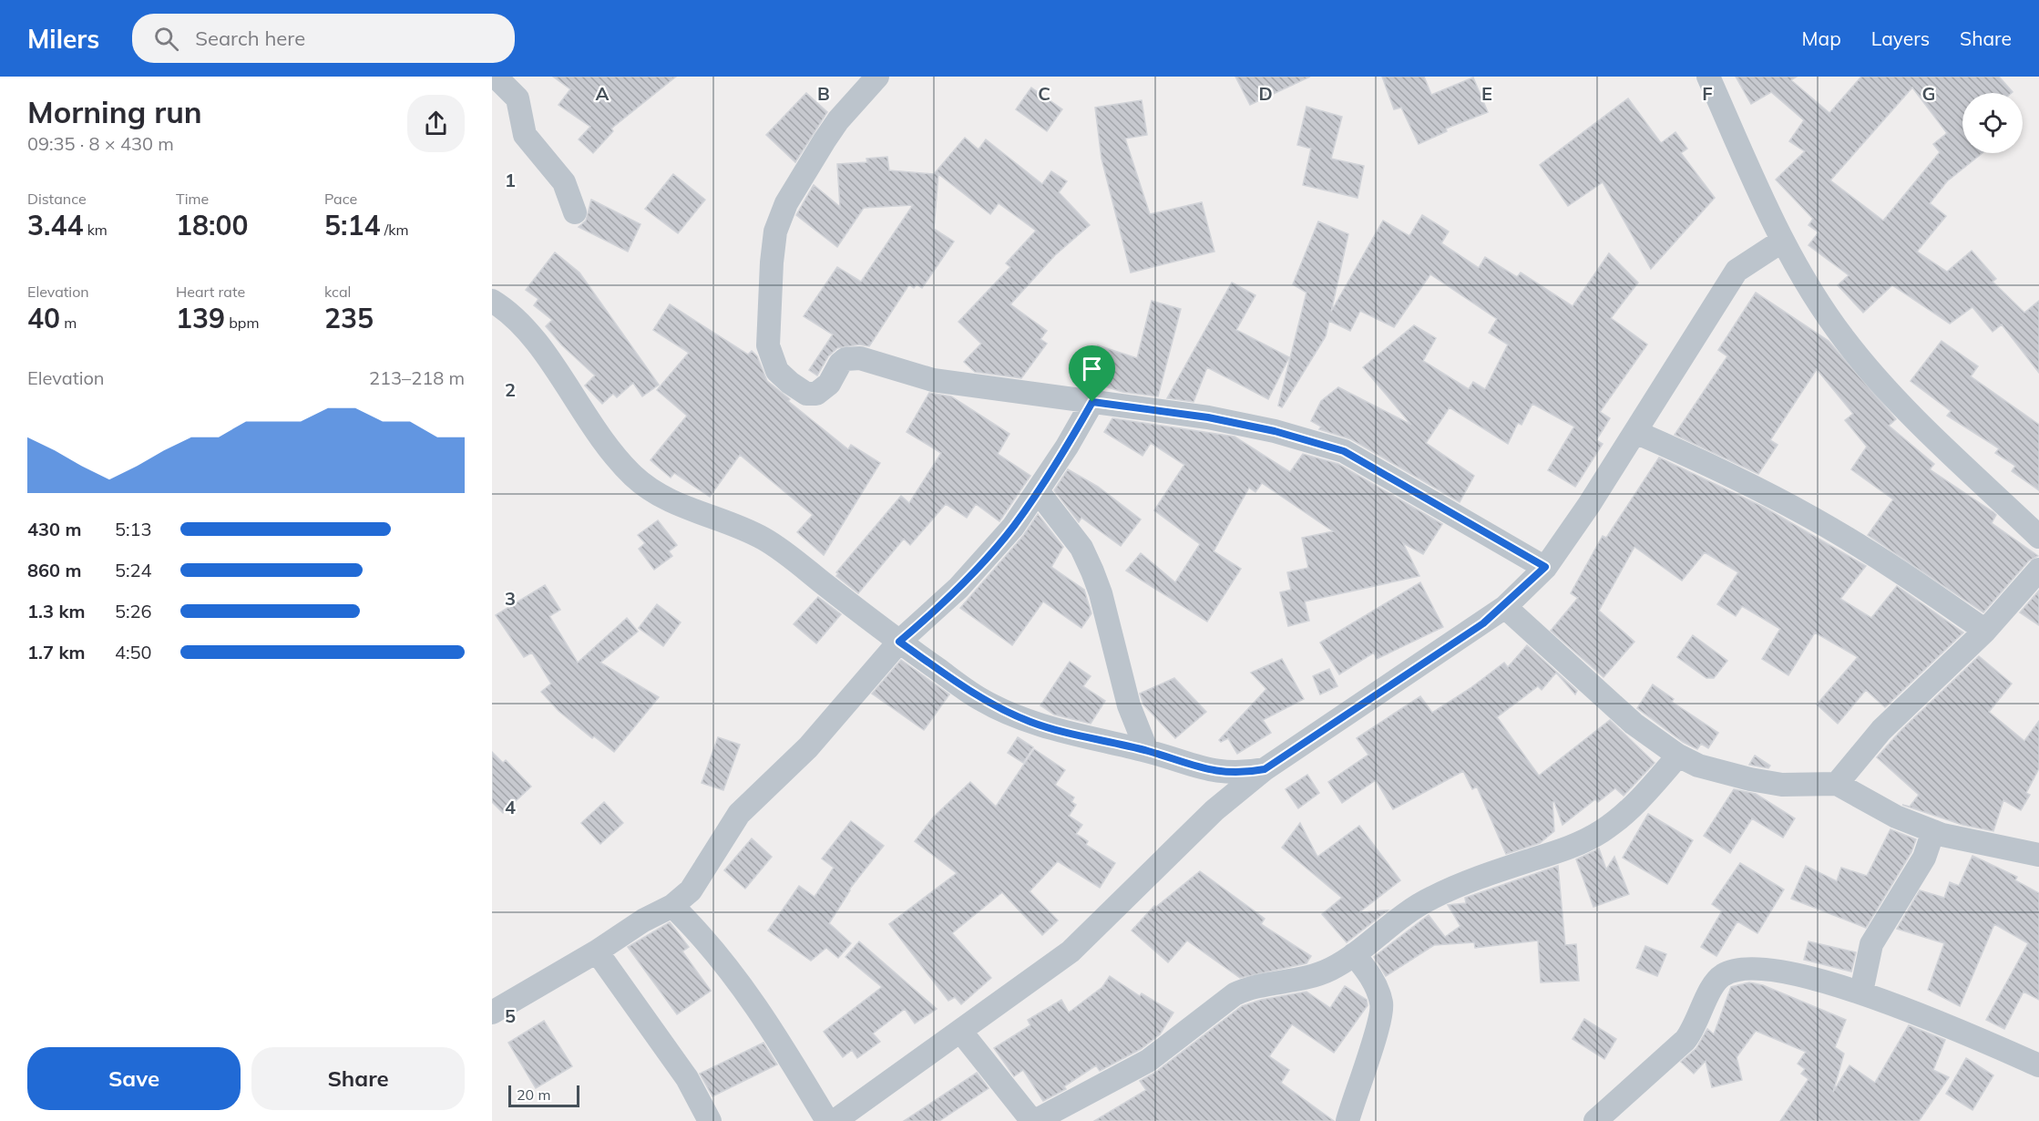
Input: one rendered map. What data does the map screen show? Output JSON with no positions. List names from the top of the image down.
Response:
{
  "scale_bar": "20 m",
  "page": {
    "header": "Milers",
    "search": "Search here",
    "nav": ["Map", "Layers", "Share"],
    "heading": ["Morning run", "09:35 · 8 × 430 m"],
    "stats": [
      ["Distance", "3.44 km"],
      ["Time", "18:00"],
      ["Pace", "5:14 /km"],
      ["Elevation", "40 m"],
      ["Heart rate", "139 bpm"],
      ["kcal", "235"]
    ],
    "chart": ["Elevation", "213–218 m"],
    "list": [
      {
        "name": "430 m",
        "note": "5:13"
      },
      {
        "name": "860 m",
        "note": "5:24"
      },
      {
        "name": "1.3 km",
        "note": "5:26"
      },
      {
        "name": "1.7 km",
        "note": "4:50"
      }
    ],
    "buttons": ["Save", "Share"],
    "scale": "20 m"
  },
  "grid": {
    "columns": [
      "A",
      "B",
      "C",
      "D",
      "E",
      "F",
      "G"
    ],
    "rows": [
      "1",
      "2",
      "3",
      "4",
      "5"
    ]
  }
}
